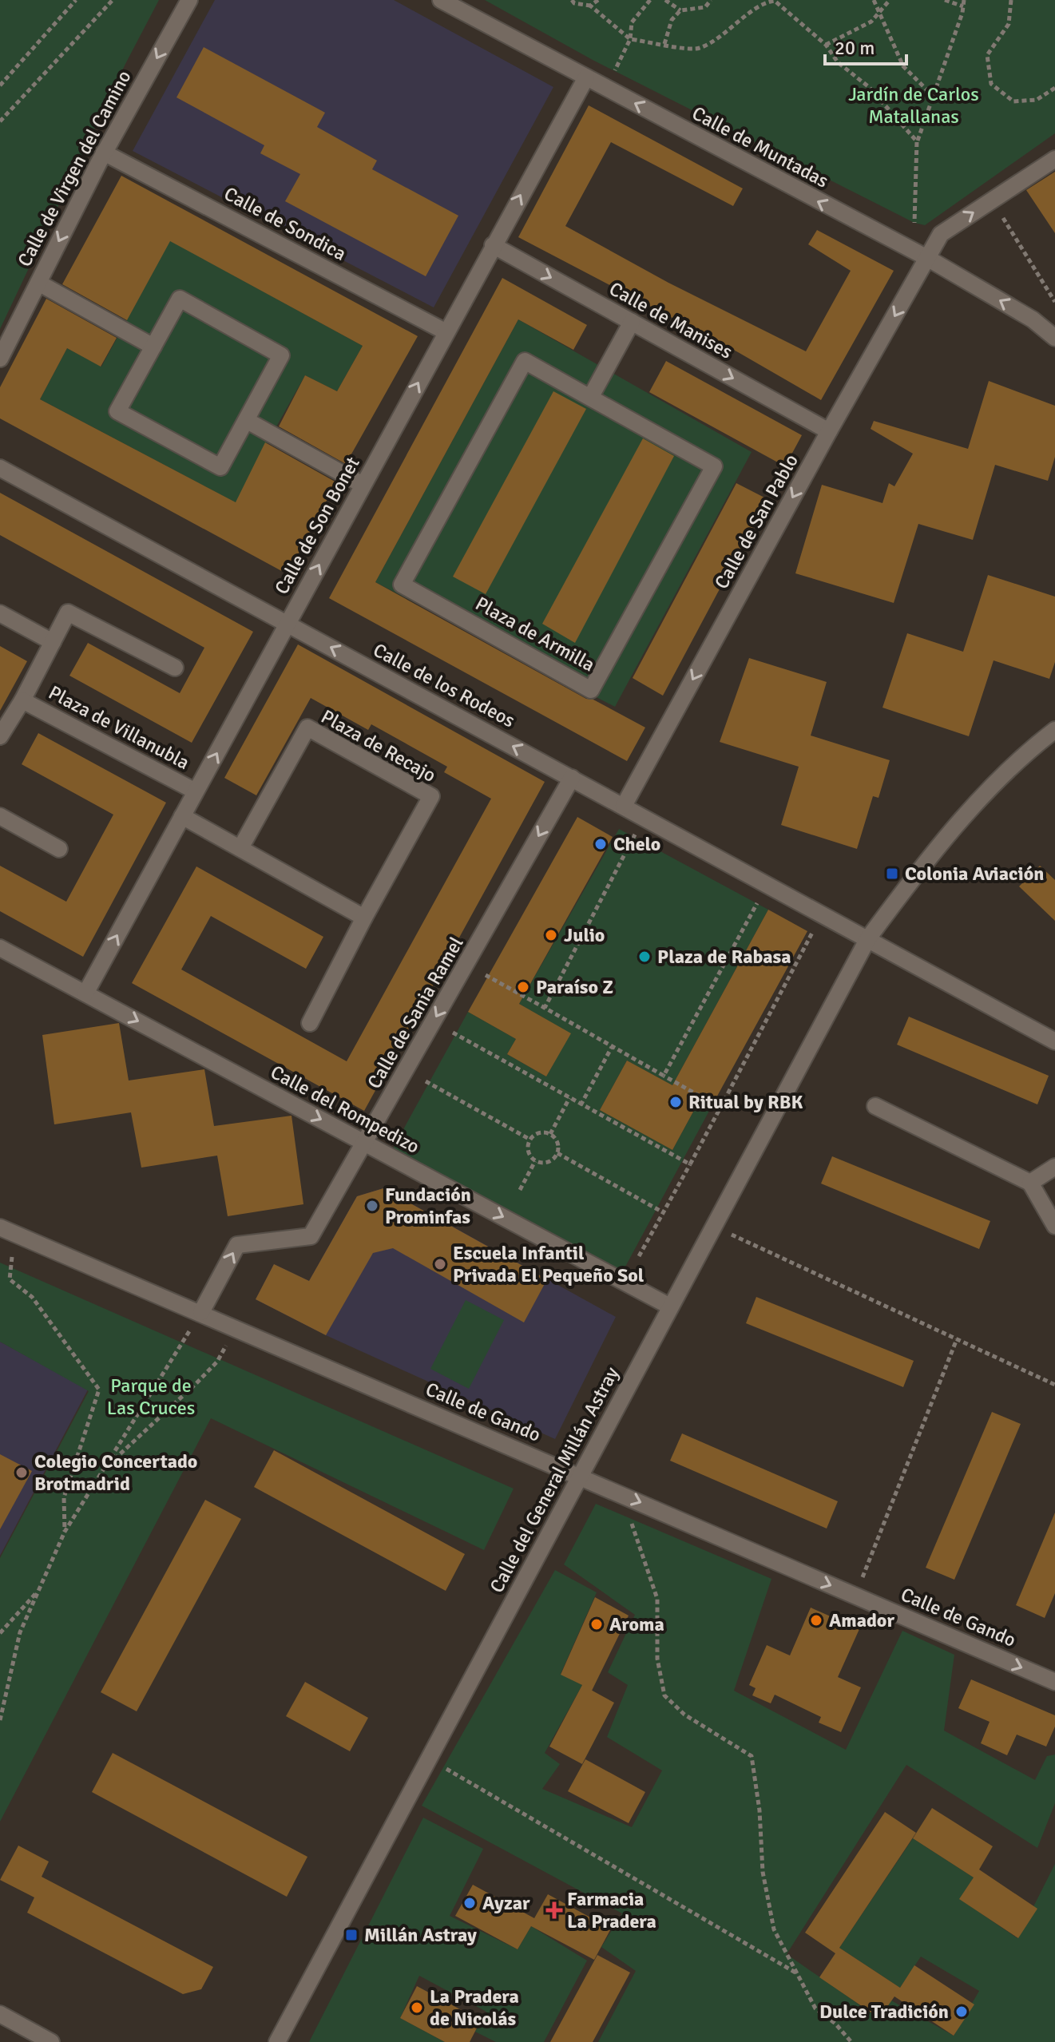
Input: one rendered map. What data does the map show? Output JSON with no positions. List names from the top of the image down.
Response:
{
  "streets": {
    "street": [
      "Calle de Muntadas",
      "Calle de Virgen del Camino",
      "Calle de Sondica",
      "Calle de Manises",
      "Calle de San Pablo",
      "Calle de Son Bonet",
      "Plaza de Armilla",
      "Calle de los Rodeos",
      "Plaza de Villanubla",
      "Plaza de Recajo",
      "Calle de Sania Ramel",
      "Calle del Rompedizo",
      "Calle de Gando",
      "Calle del General Millán Astray"
    ]
  },
  "crossings": [
    ["Calle de Muntadas", "Calle de San Pablo"],
    ["Calle de Muntadas", "Calle de Son Bonet"],
    ["Calle de Virgen del Camino", "Calle de Sondica"],
    ["Calle de Sondica", "Calle de Son Bonet"],
    ["Calle de Manises", "Calle de San Pablo"],
    ["Calle de Manises", "Calle de Son Bonet"],
    ["Calle de San Pablo", "Calle de los Rodeos"],
    ["Calle de Son Bonet", "Calle de los Rodeos"],
    ["Calle de Son Bonet", "Plaza de Villanubla"],
    ["Calle de Son Bonet", "Calle del Rompedizo"],
    ["Calle de los Rodeos", "Calle de Sania Ramel"],
    ["Calle de los Rodeos", "Calle del General Millán Astray"],
    ["Calle de Sania Ramel", "Calle del Rompedizo"],
    ["Calle de Sania Ramel", "Calle de Gando"],
    ["Calle del Rompedizo", "Calle del General Millán Astray"],
    ["Calle de Gando", "Calle del General Millán Astray"]
  ],
  "one_way": [
    "Calle de Muntadas",
    "Calle de Virgen del Camino",
    "Calle de Manises",
    "Calle de Son Bonet",
    "Calle del Rompedizo",
    "Calle de Gando"
  ],
  "parks": ["Jardín de Carlos Matallanas", "Parque de Las Cruces"],
  "places": {
    "other": [
      "Chelo",
      "Julio",
      "Plaza de Rabasa",
      "Paraíso Z",
      "Ritual by RBK",
      "Fundación Prominfas",
      "Escuela Infantil Privada El Pequeño Sol",
      "Colegio Concertado Brotmadrid",
      "Amador",
      "Aroma",
      "Ayzar",
      "La Pradera de Nicolás",
      "Dulce Tradición"
    ],
    "transit": ["Colonia Aviación", "Millán Astray"],
    "health": ["Farmacia La Pradera"]
  },
  "scale_bar": "20 m"
}
